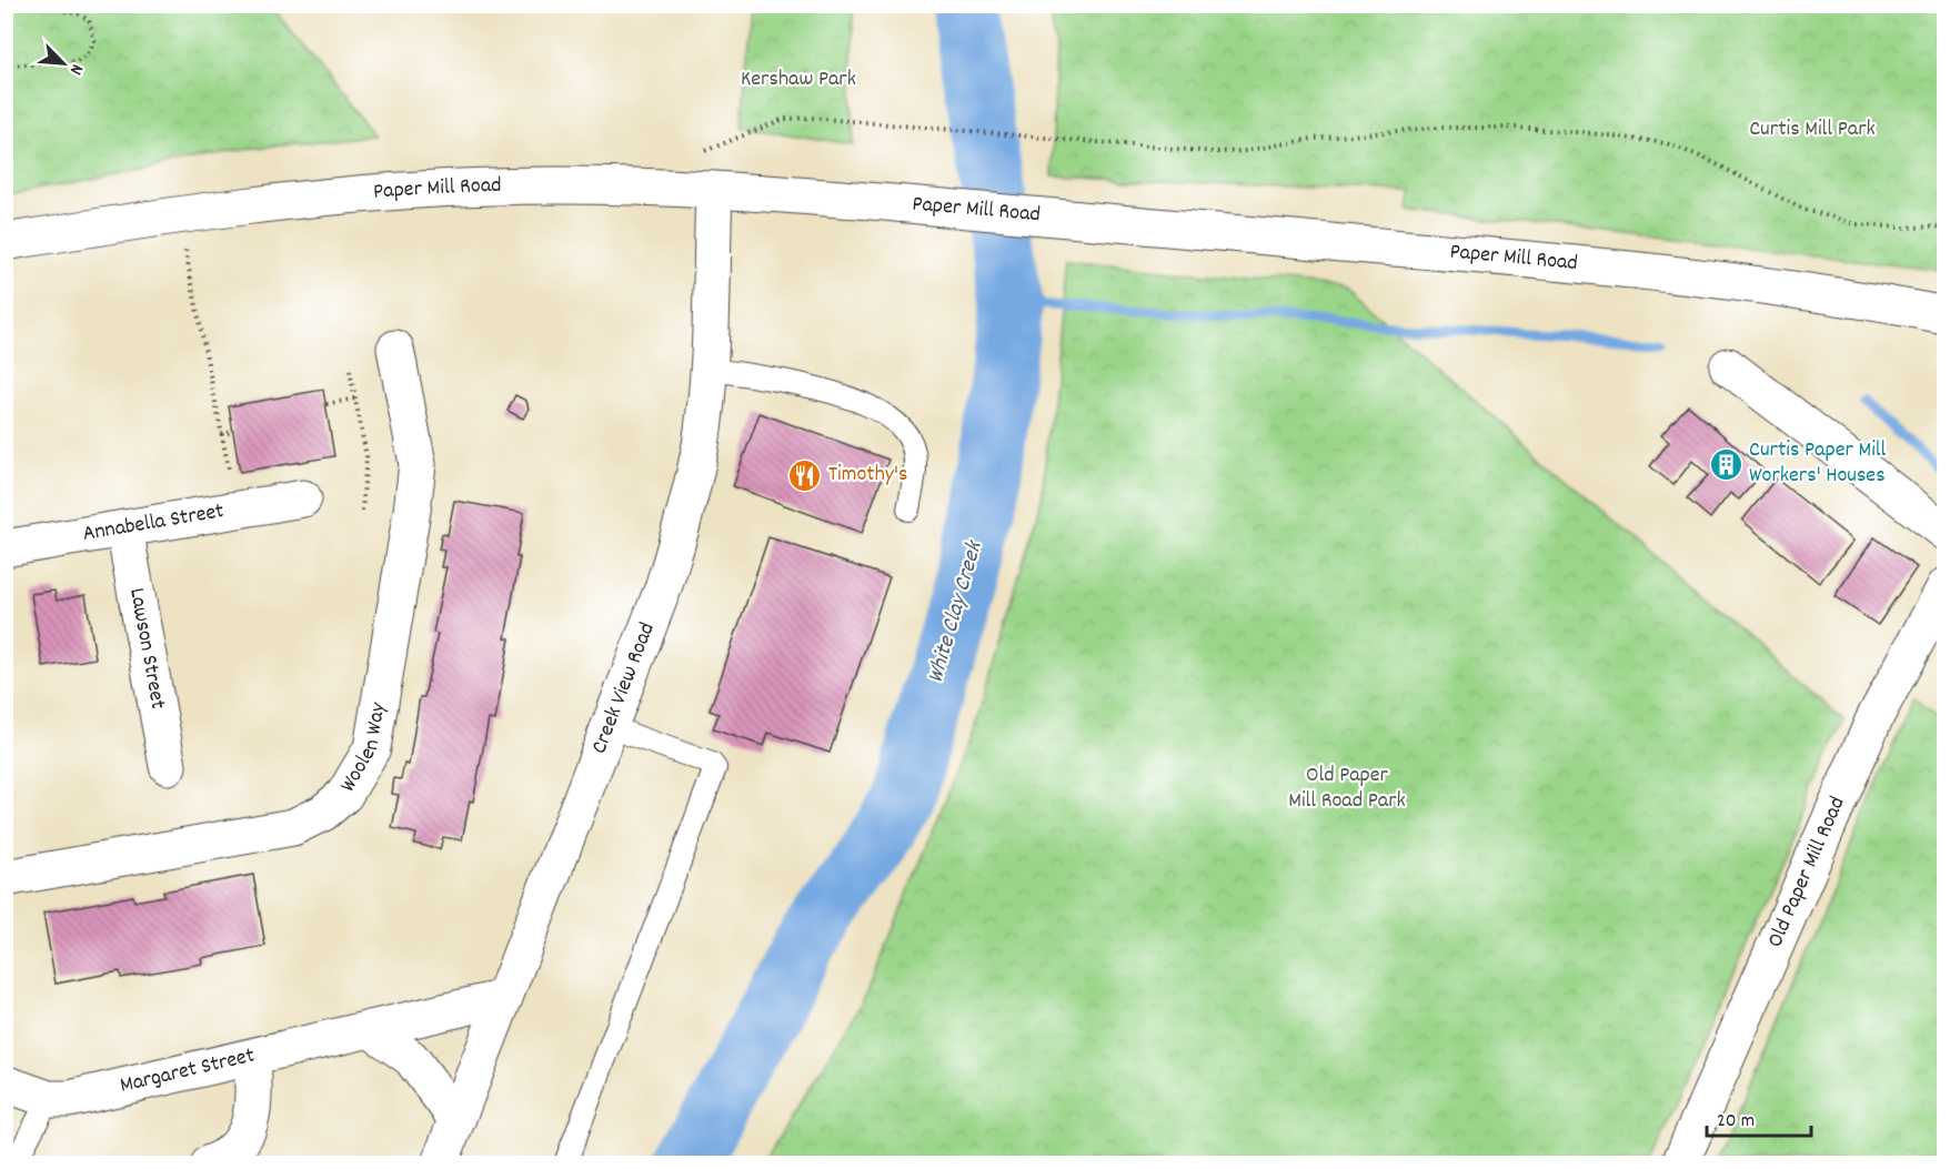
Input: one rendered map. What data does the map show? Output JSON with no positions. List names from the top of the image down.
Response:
{
  "streets": {
    "street": [
      "Paper Mill Road",
      "Annabella Street",
      "Lawson Street",
      "Creek View Road",
      "Woolen Way",
      "Old Paper Mill Road",
      "Margaret Street"
    ]
  },
  "crossings": [
    ["Paper Mill Road", "Creek View Road"],
    ["Annabella Street", "Lawson Street"],
    ["Creek View Road", "Margaret Street"]
  ],
  "water": ["White Clay Creek"],
  "parks": ["Kershaw Park", "Curtis Mill Park", "Old Paper Mill Road Park"],
  "places": {
    "building": ["Curtis Paper Mill Workers' Houses"],
    "restaurant": ["Timothy's"]
  },
  "scale_bar": "20 m",
  "north": "bottom right"
}
